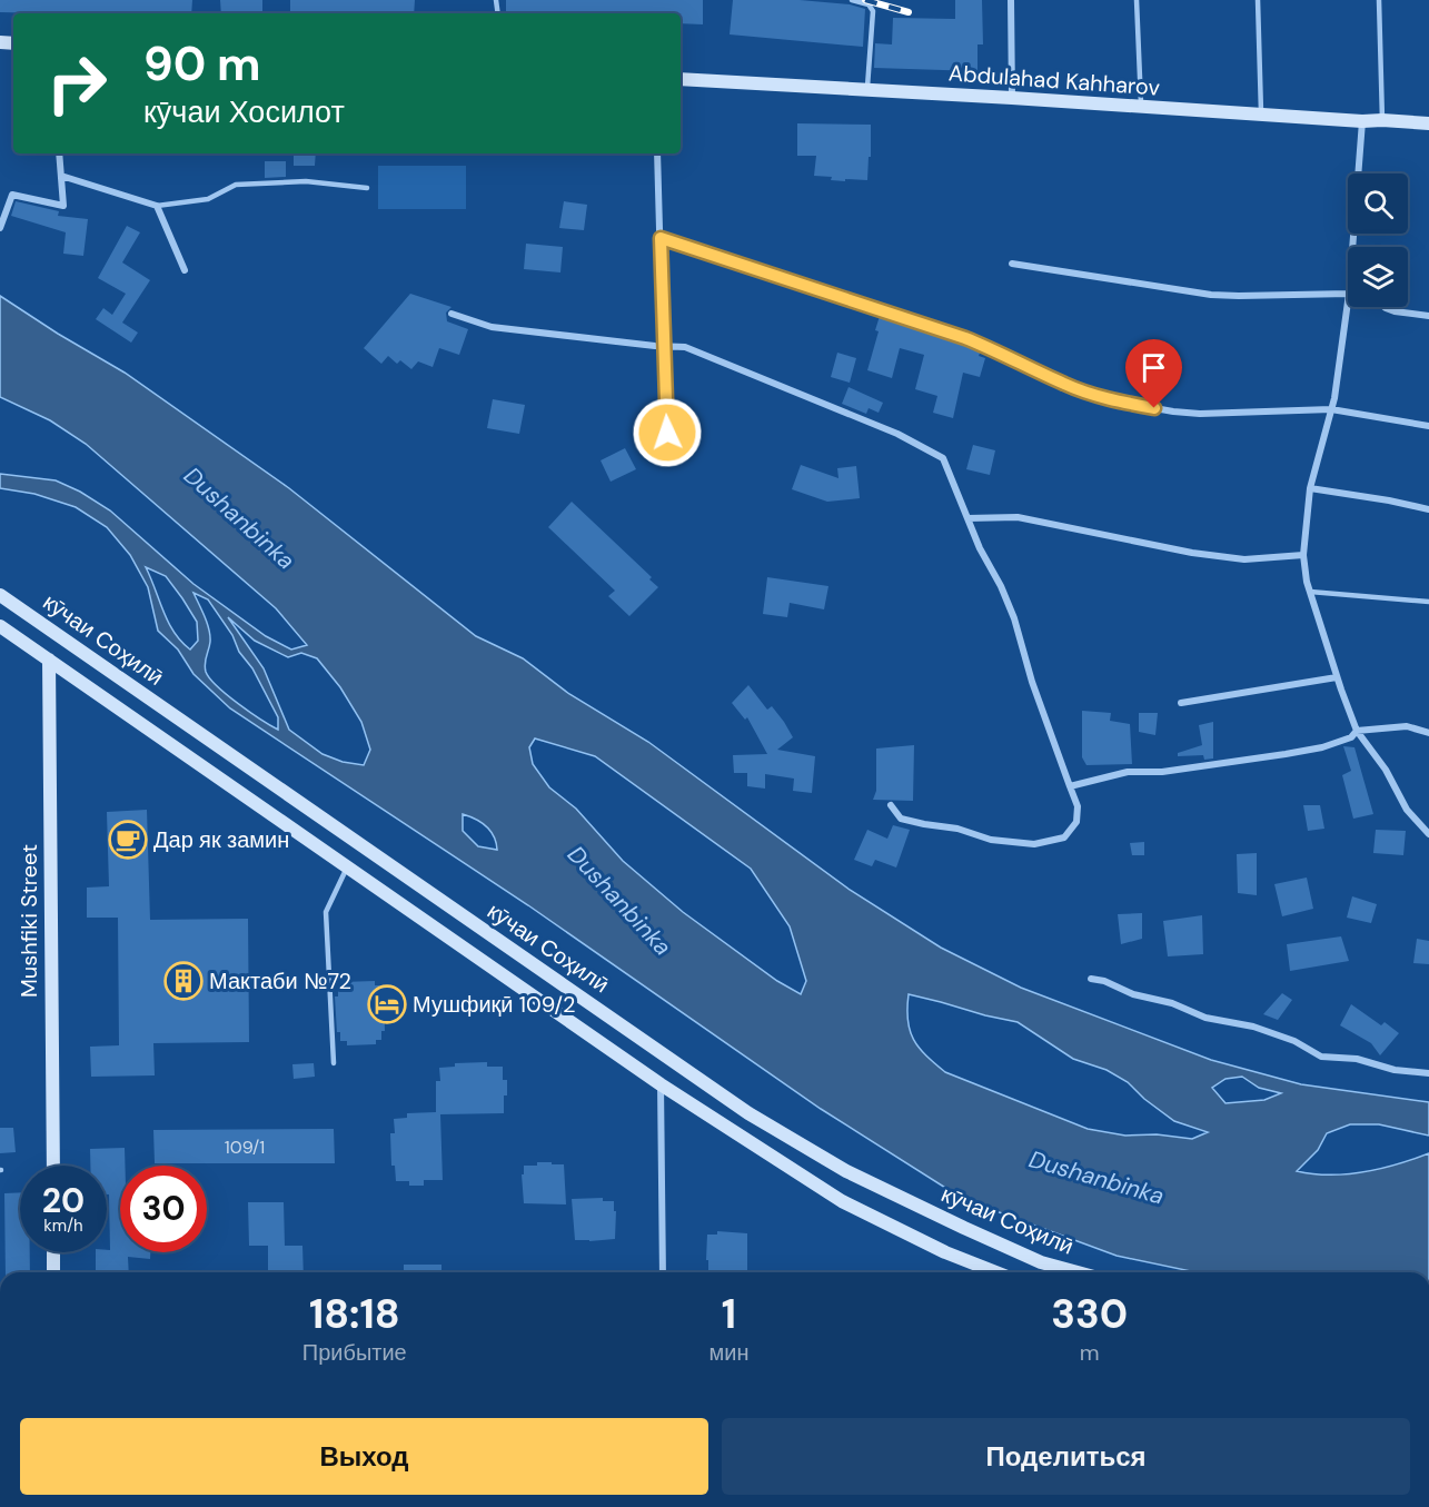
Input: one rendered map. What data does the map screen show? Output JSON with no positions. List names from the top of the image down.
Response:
{
  "streets": {
    "main road": ["Abdulahad Kahharov", "кӯчаи Соҳилӣ", "Mushfiki Street"]
  },
  "water": ["Dushanbinka"],
  "places": {
    "cafe": ["Дар як замин"],
    "building": ["Мактаби №72"],
    "hotel": ["Мушфиқӣ 109/2"]
  },
  "house_numbers": ["109/1"],
  "page": {
    "turn": ["90 m", "кӯчаи Хосилот"],
    "speed": "20 km/h",
    "limit": "30",
    "eta": [
      "18:18",
      "Прибытие",
      "1",
      "мин",
      "330",
      "m"
    ],
    "buttons": ["Выход", "Поделиться"]
  }
}
